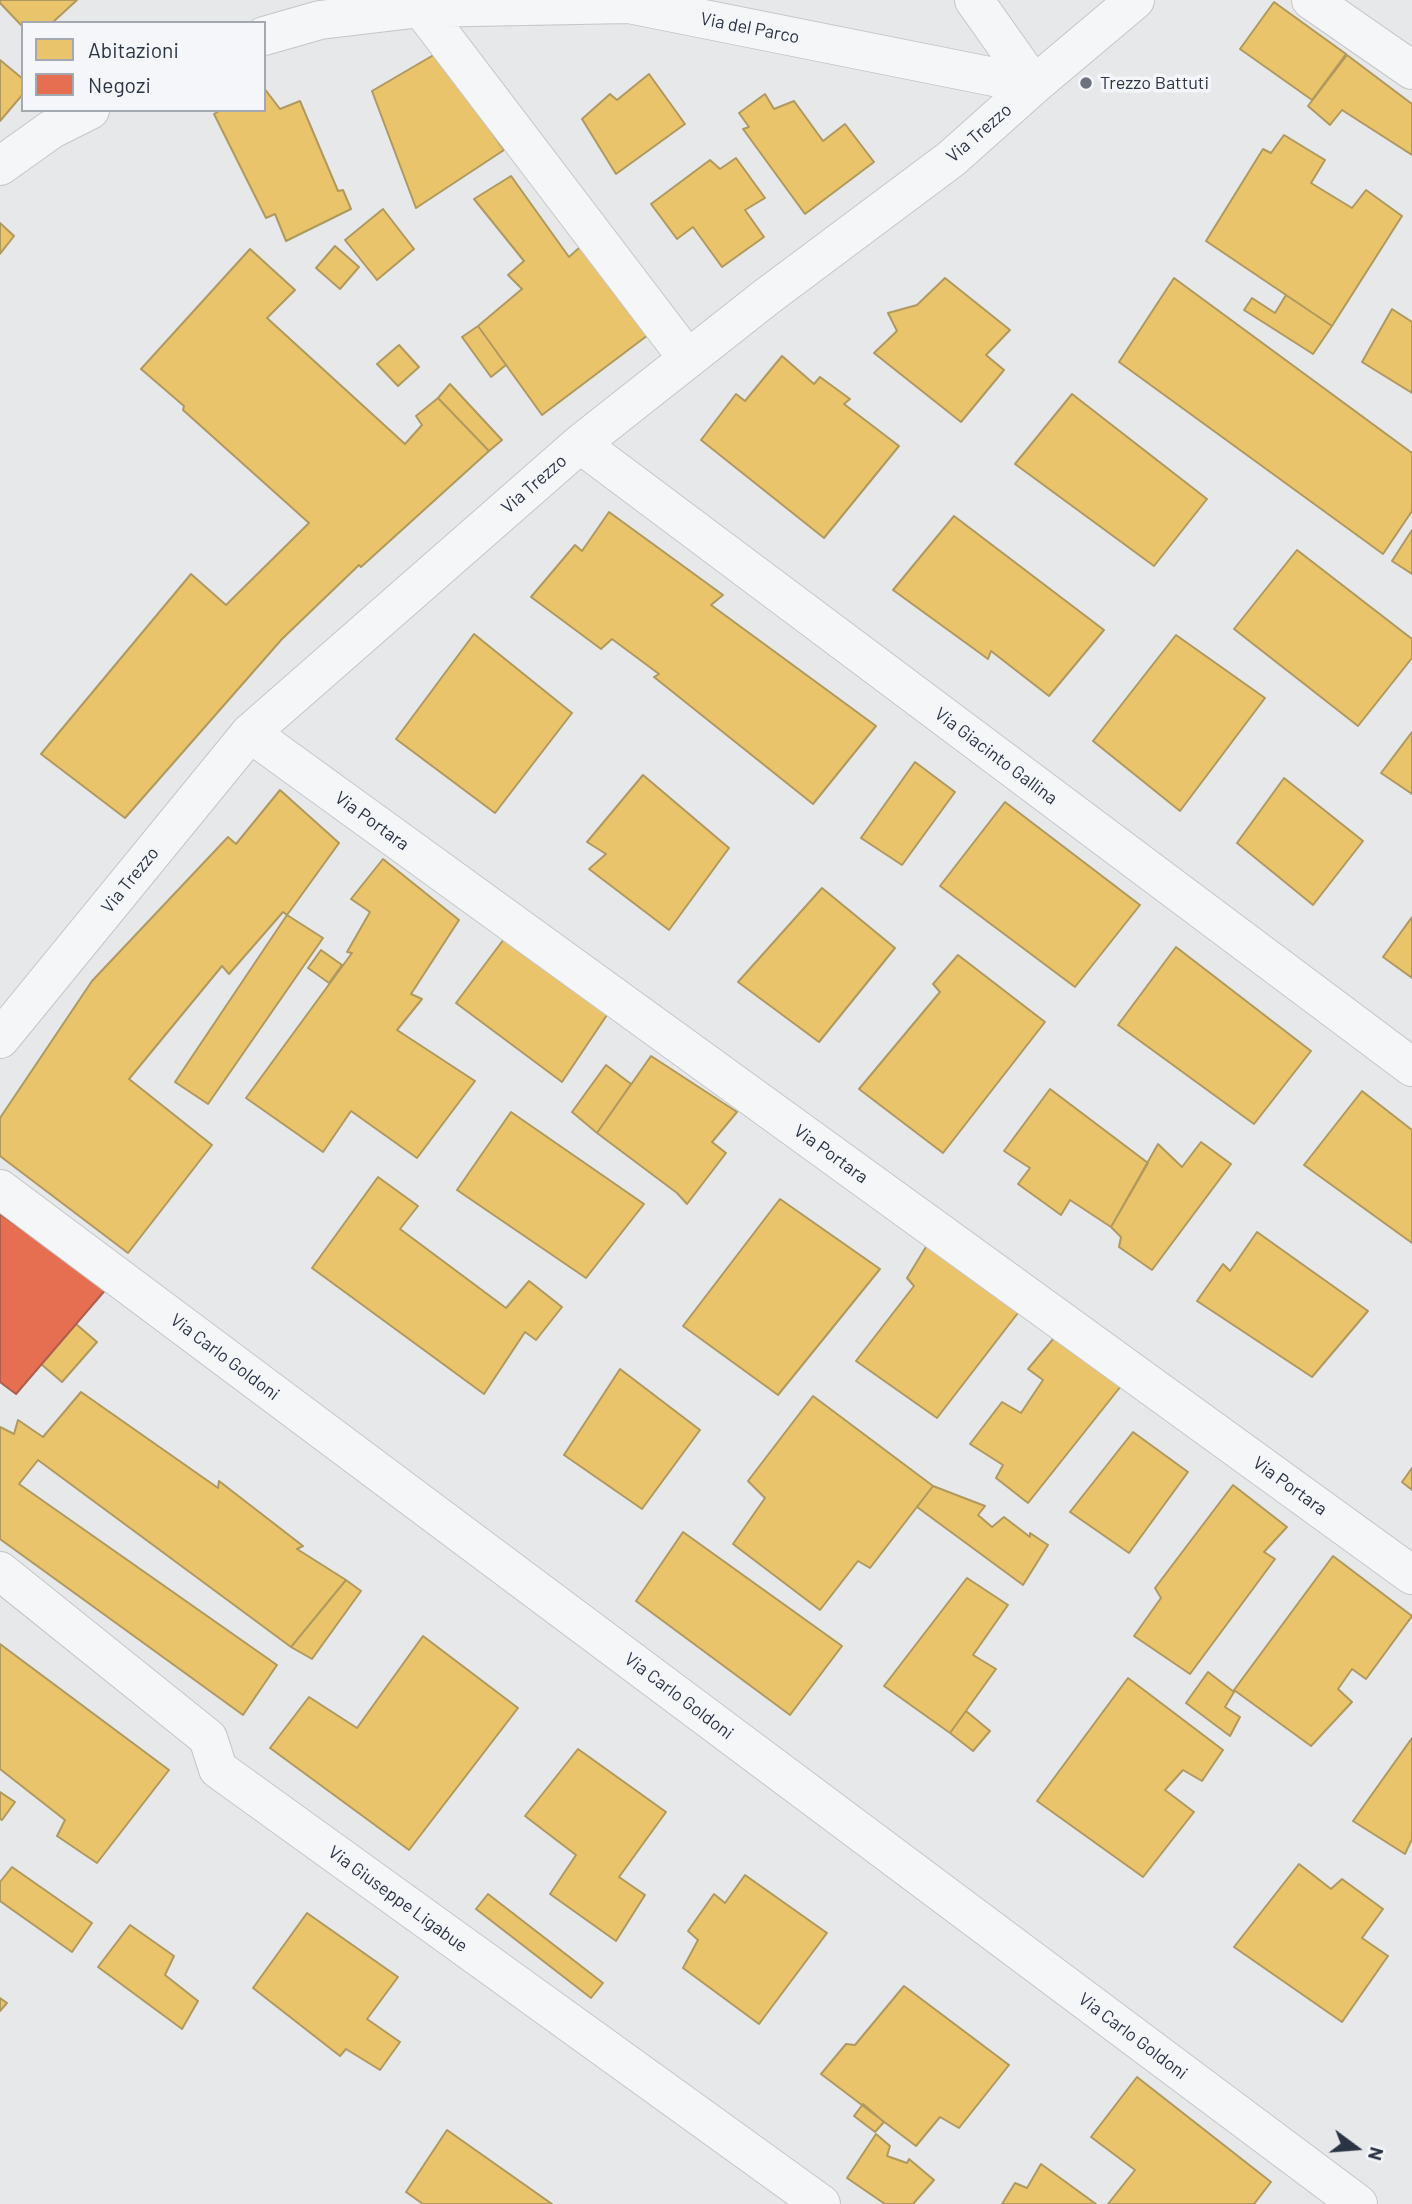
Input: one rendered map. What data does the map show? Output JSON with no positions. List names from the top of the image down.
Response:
{
  "streets": {
    "street": [
      "Via del Parco",
      "Via Trezzo",
      "Via Giacinto Gallina",
      "Via Portara",
      "Via Carlo Goldoni",
      "Via Giuseppe Ligabue"
    ]
  },
  "crossings": [
    ["Via del Parco", "Via Trezzo"],
    ["Via Trezzo", "Via Giacinto Gallina"],
    ["Via Trezzo", "Via Portara"]
  ],
  "places": ["Trezzo Battuti"],
  "legend": ["Abitazioni", "Negozi"],
  "north": "right"
}
